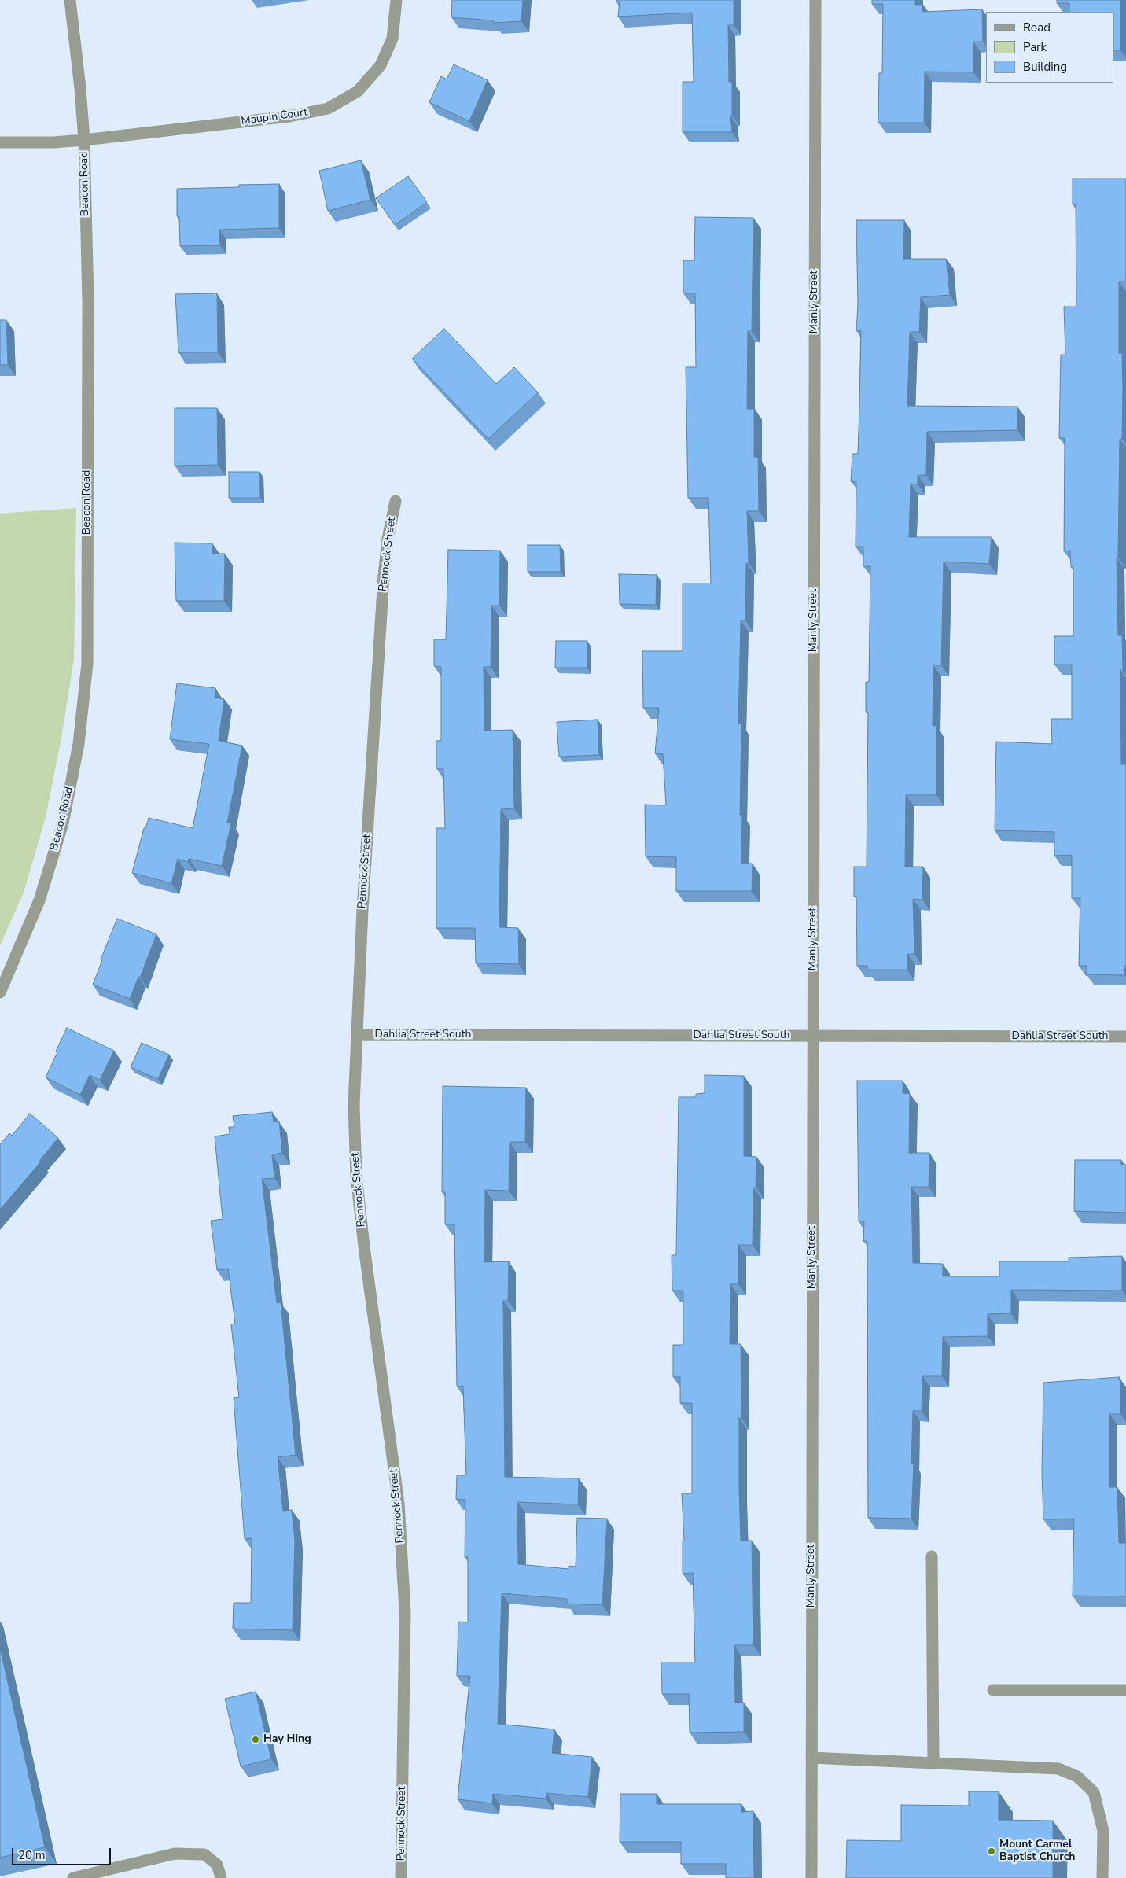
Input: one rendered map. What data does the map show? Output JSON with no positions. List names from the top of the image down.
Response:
{
  "streets": {
    "street": [
      "Maupin Court",
      "Beacon Road",
      "Manly Street",
      "Pennock Street",
      "Dahlia Street South"
    ]
  },
  "crossings": [
    ["Maupin Court", "Beacon Road"],
    ["Manly Street", "Dahlia Street South"],
    ["Pennock Street", "Dahlia Street South"]
  ],
  "places": ["Hay Hing", "Mount Carmel Baptist Church"],
  "legend": ["Road", "Park", "Building"],
  "scale_bar": "20 m"
}
